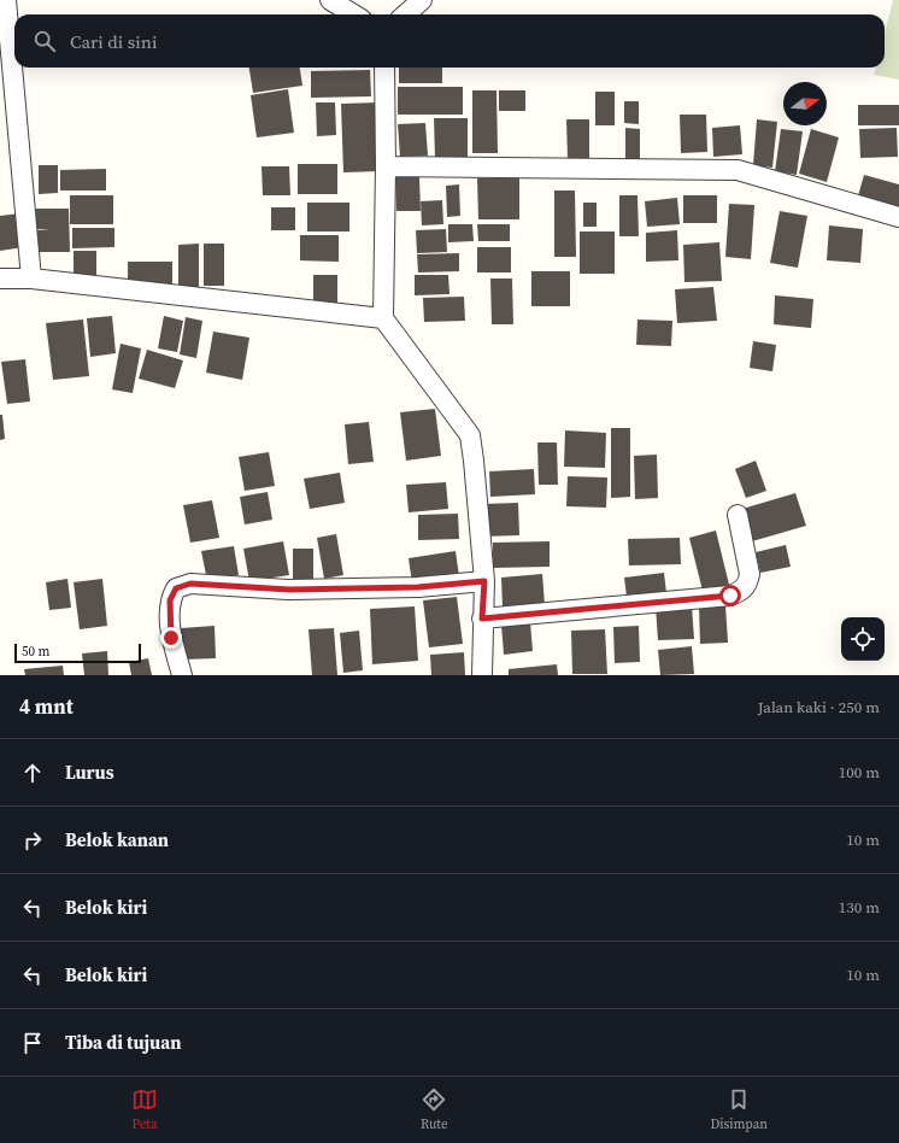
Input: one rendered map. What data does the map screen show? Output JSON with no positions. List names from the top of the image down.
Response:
{
  "scale_bar": "50 m",
  "north": "right",
  "page": {
    "search": "Cari di sini",
    "scale": "50 m",
    "heading": ["4 mnt", "Jalan kaki · 250 m"],
    "list": [
      ["Lurus", "100 m"],
      ["Belok kanan", "10 m"],
      ["Belok kiri", "130 m"],
      ["Belok kiri", "10 m"],
      "Tiba di tujuan"
    ],
    "nav": ["Peta", "Rute", "Disimpan"]
  }
}
